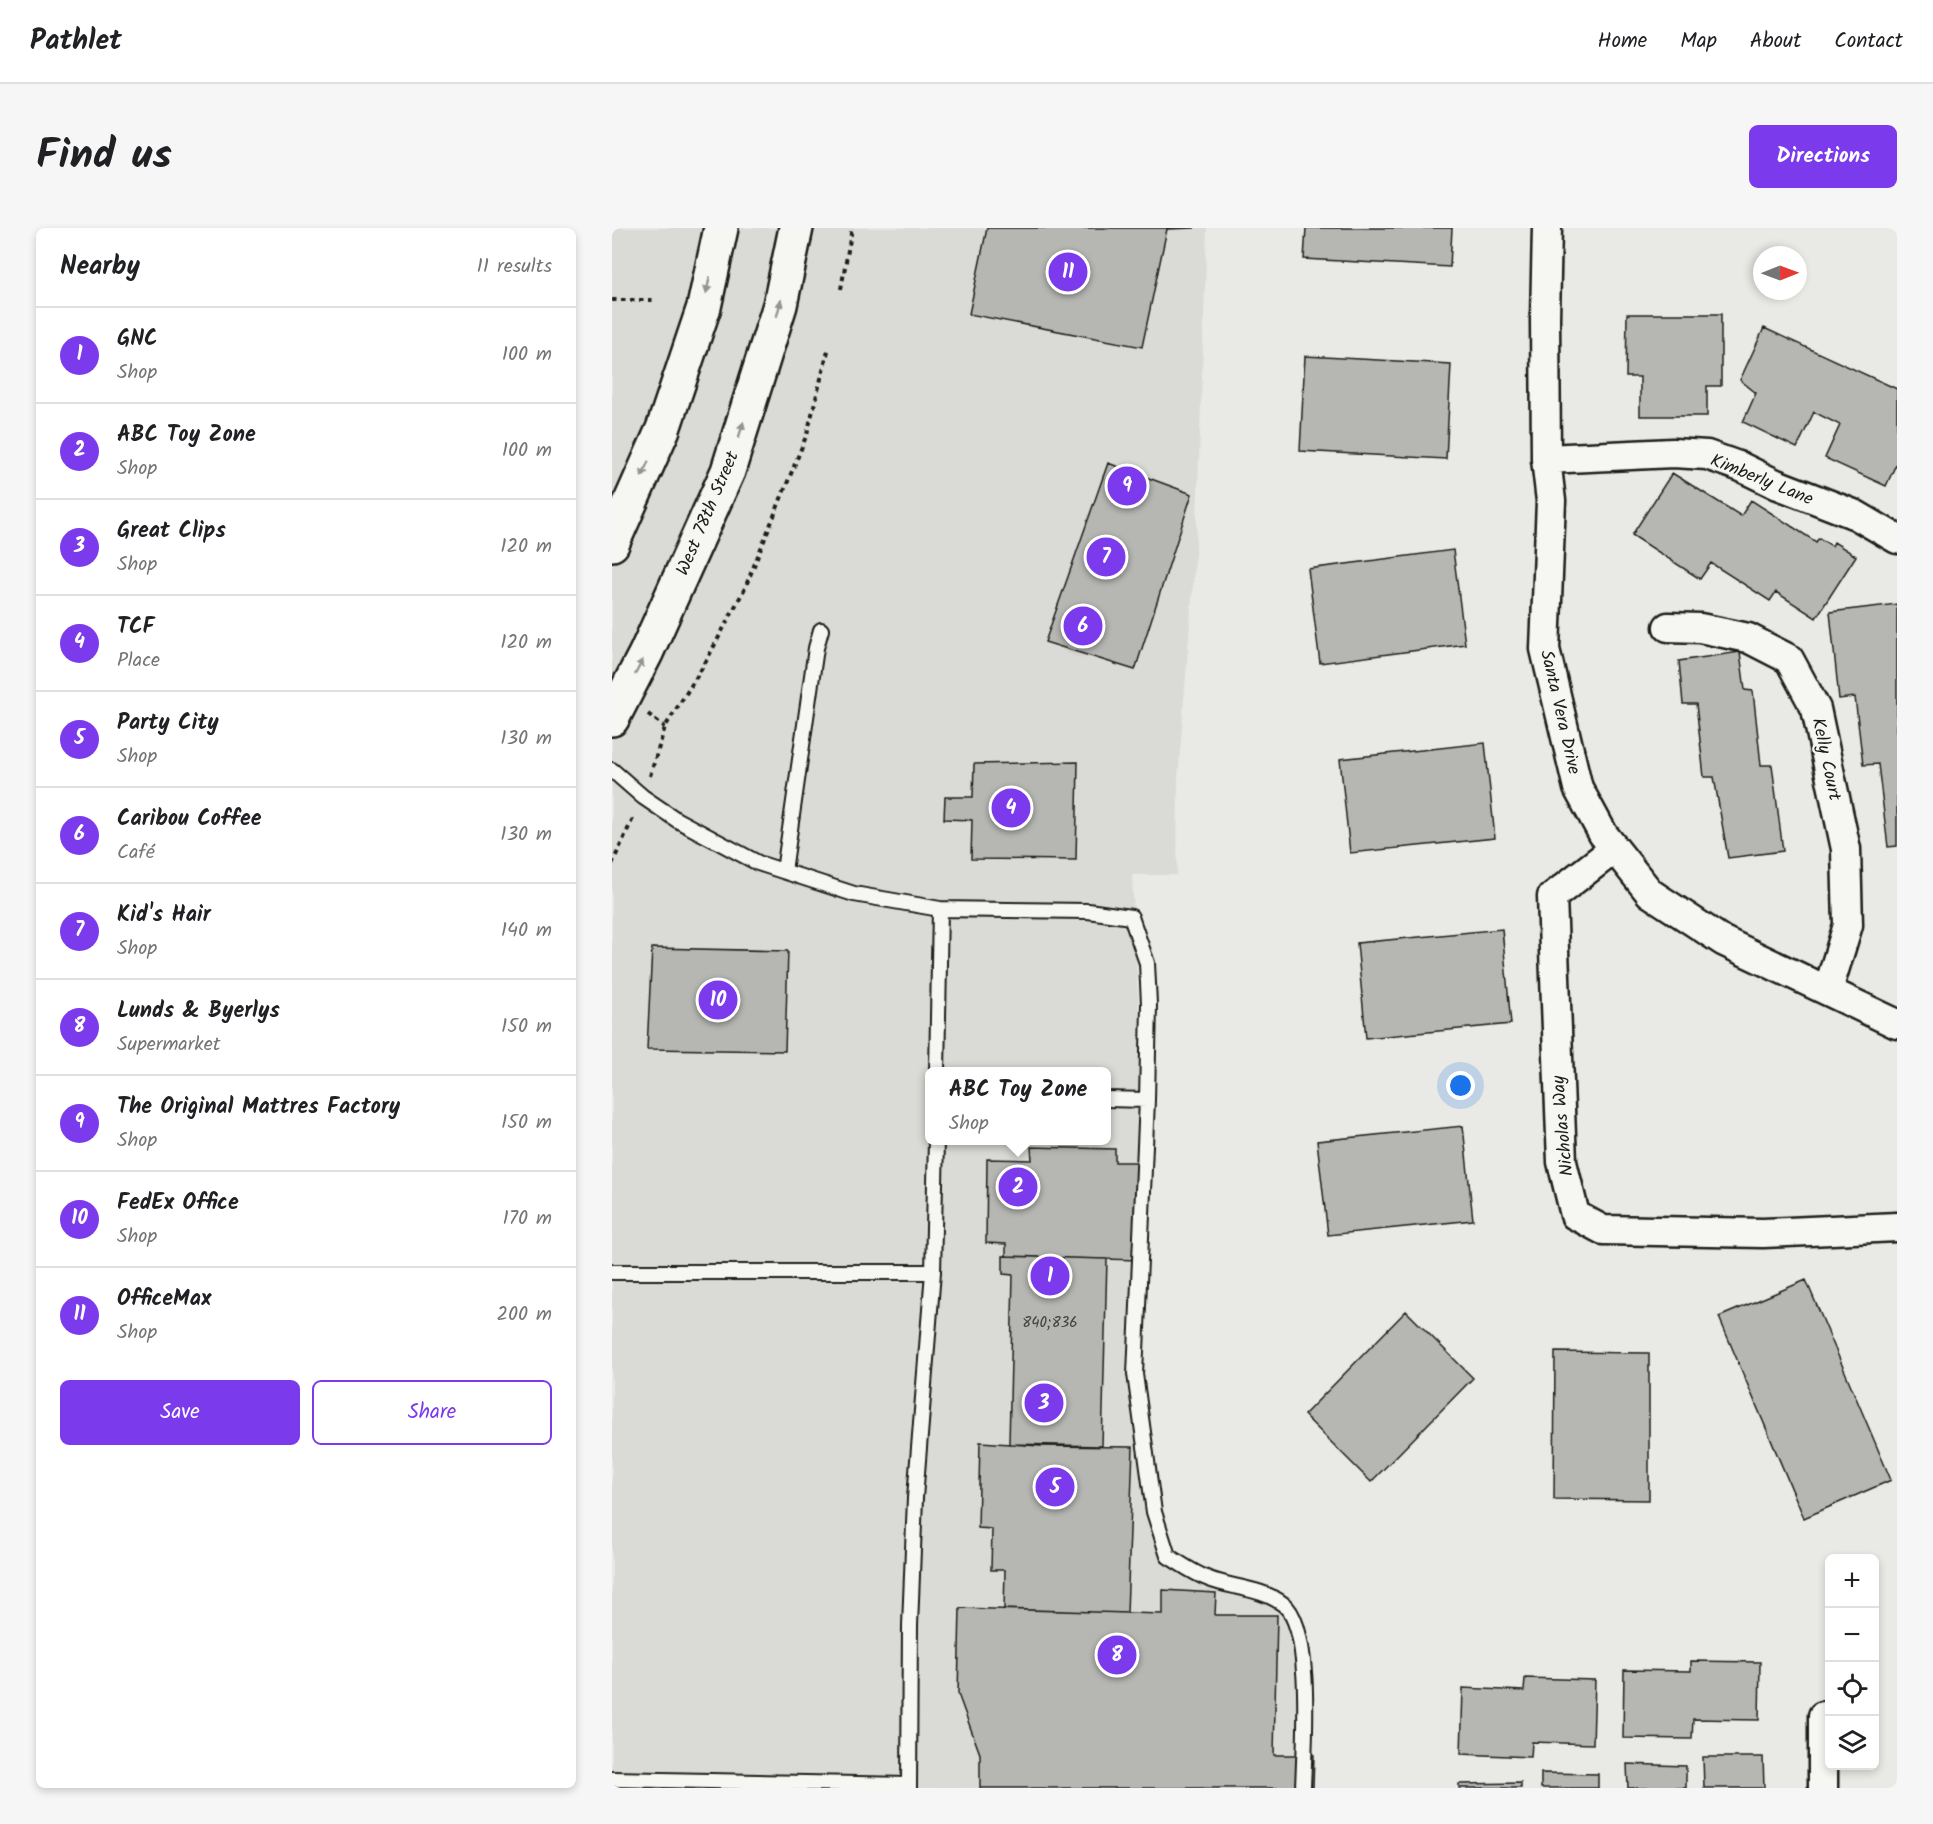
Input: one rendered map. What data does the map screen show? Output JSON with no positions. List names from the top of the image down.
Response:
{
  "streets": {
    "street": [
      "Kimberly Lane",
      "West 78th Street",
      "Santa Vera Drive",
      "Kelly Court",
      "Nicholas Way"
    ]
  },
  "crossings": [
    ["Kimberly Lane", "Santa Vera Drive"],
    ["Santa Vera Drive", "Kelly Court"],
    ["Santa Vera Drive", "Nicholas Way"]
  ],
  "house_numbers": ["840;836"],
  "north": "right",
  "page": {
    "header": "Pathlet",
    "nav": [
      "Home",
      "Map",
      "About",
      "Contact"
    ],
    "title": "Find us",
    "buttons": [
      "Directions",
      ["Save", "Share"]
    ],
    "heading": ["Nearby", "11 results"],
    "pins": [
      "11",
      "9",
      "7",
      "6",
      "4",
      "10",
      "2",
      "1",
      "3",
      "5",
      "8"
    ],
    "list": [
      {
        "mark": "1",
        "name": "GNC",
        "note": "Shop",
        "value": "100 m"
      },
      {
        "mark": "2",
        "name": "ABC Toy Zone",
        "note": "Shop",
        "value": "100 m"
      },
      {
        "mark": "3",
        "name": "Great Clips",
        "note": "Shop",
        "value": "120 m"
      },
      {
        "mark": "4",
        "name": "TCF",
        "note": "Place",
        "value": "120 m"
      },
      {
        "mark": "5",
        "name": "Party City",
        "note": "Shop",
        "value": "130 m"
      },
      {
        "mark": "6",
        "name": "Caribou Coffee",
        "note": "Café",
        "value": "130 m"
      },
      {
        "mark": "7",
        "name": "Kid's Hair",
        "note": "Shop",
        "value": "140 m"
      },
      {
        "mark": "8",
        "name": "Lunds & Byerlys",
        "note": "Supermarket",
        "value": "150 m"
      },
      {
        "mark": "9",
        "name": "The Original Mattres Factory",
        "note": "Shop",
        "value": "150 m"
      },
      {
        "mark": "10",
        "name": "FedEx Office",
        "note": "Shop",
        "value": "170 m"
      },
      {
        "mark": "11",
        "name": "OfficeMax",
        "note": "Shop",
        "value": "200 m"
      }
    ],
    "popup": ["ABC Toy Zone", "Shop"],
    "map_buttons": ["+", "−"]
  }
}
